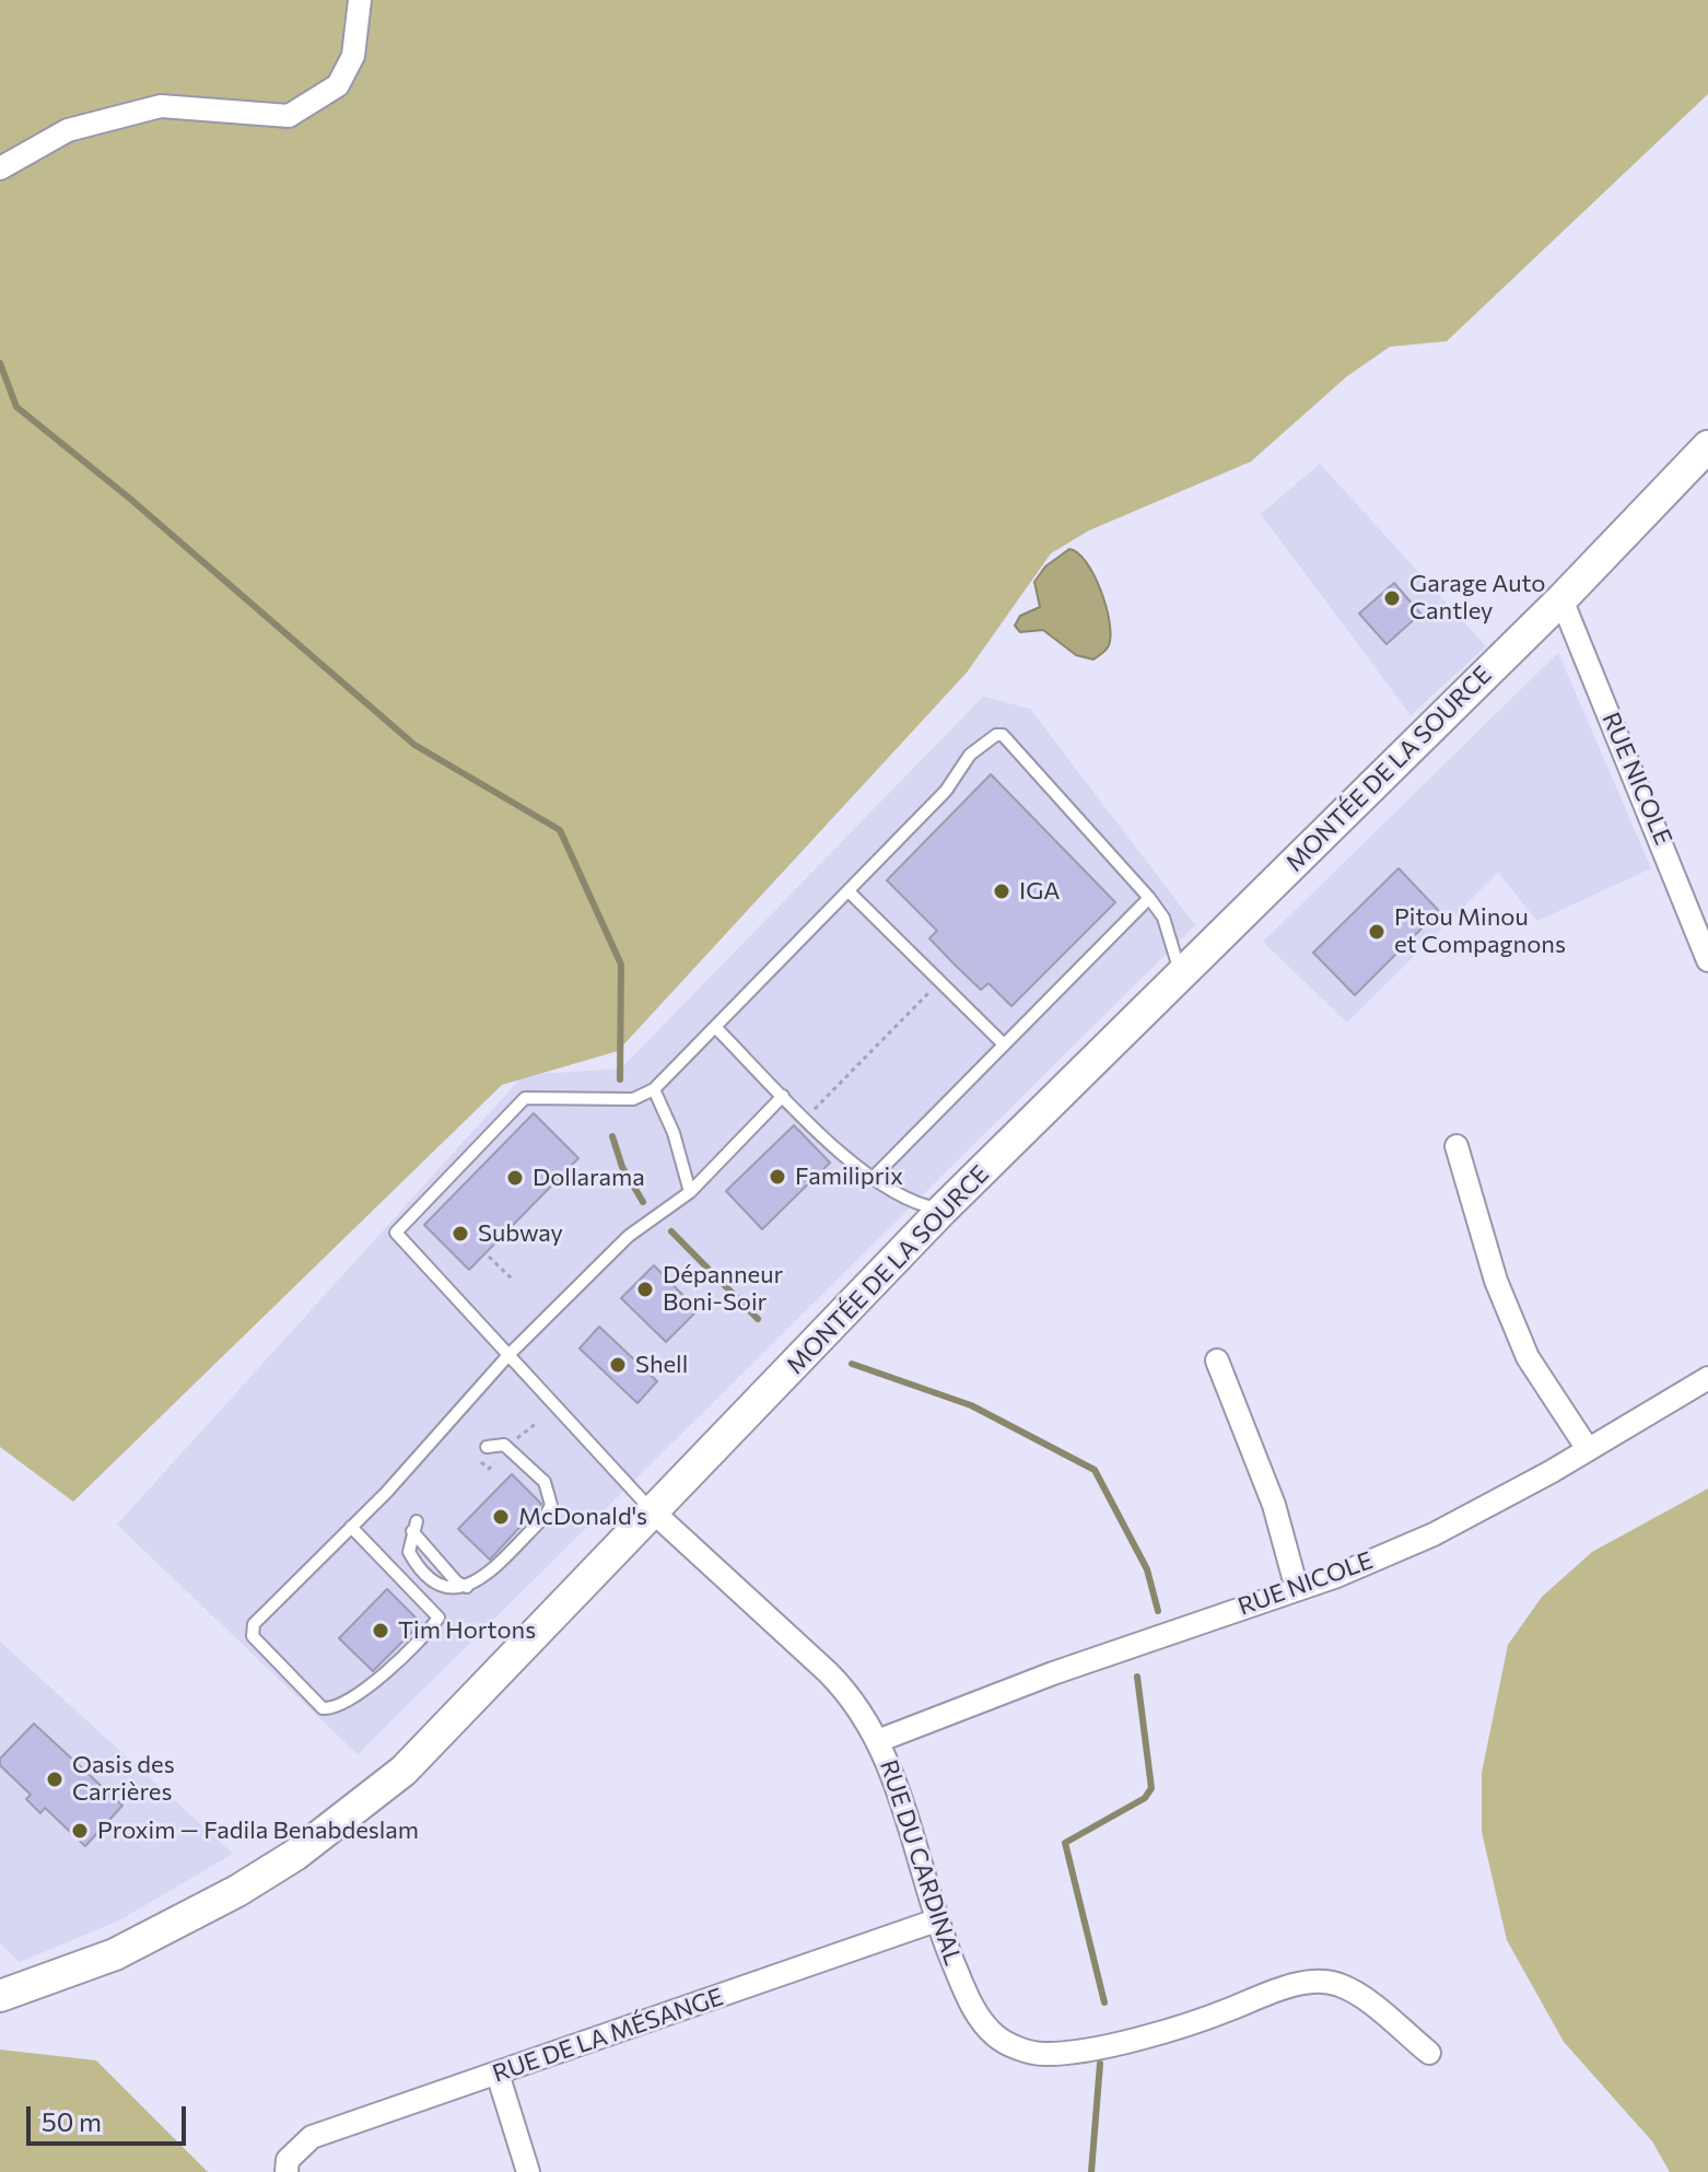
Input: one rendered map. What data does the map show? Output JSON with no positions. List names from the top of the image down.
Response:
{
  "streets": {
    "main road": ["MONTÉE DE LA SOURCE"],
    "street": ["RUE NICOLE", "RUE DU CARDINAL", "RUE DE LA MÉSANGE"]
  },
  "crossings": [
    ["MONTÉE DE LA SOURCE", "RUE NICOLE"],
    ["MONTÉE DE LA SOURCE", "RUE DU CARDINAL"],
    ["RUE NICOLE", "RUE DU CARDINAL"],
    ["RUE DU CARDINAL", "RUE DE LA MÉSANGE"]
  ],
  "places": [
    "Garage Auto Cantley",
    "IGA",
    "Pitou Minou et Compagnons",
    "Familiprix",
    "Dollarama",
    "Subway",
    "Dépanneur Boni-Soir",
    "Shell",
    "McDonald's",
    "Tim Hortons",
    "Oasis des Carrières",
    "Proxim — Fadila Benabdeslam"
  ],
  "scale_bar": "50 m"
}
